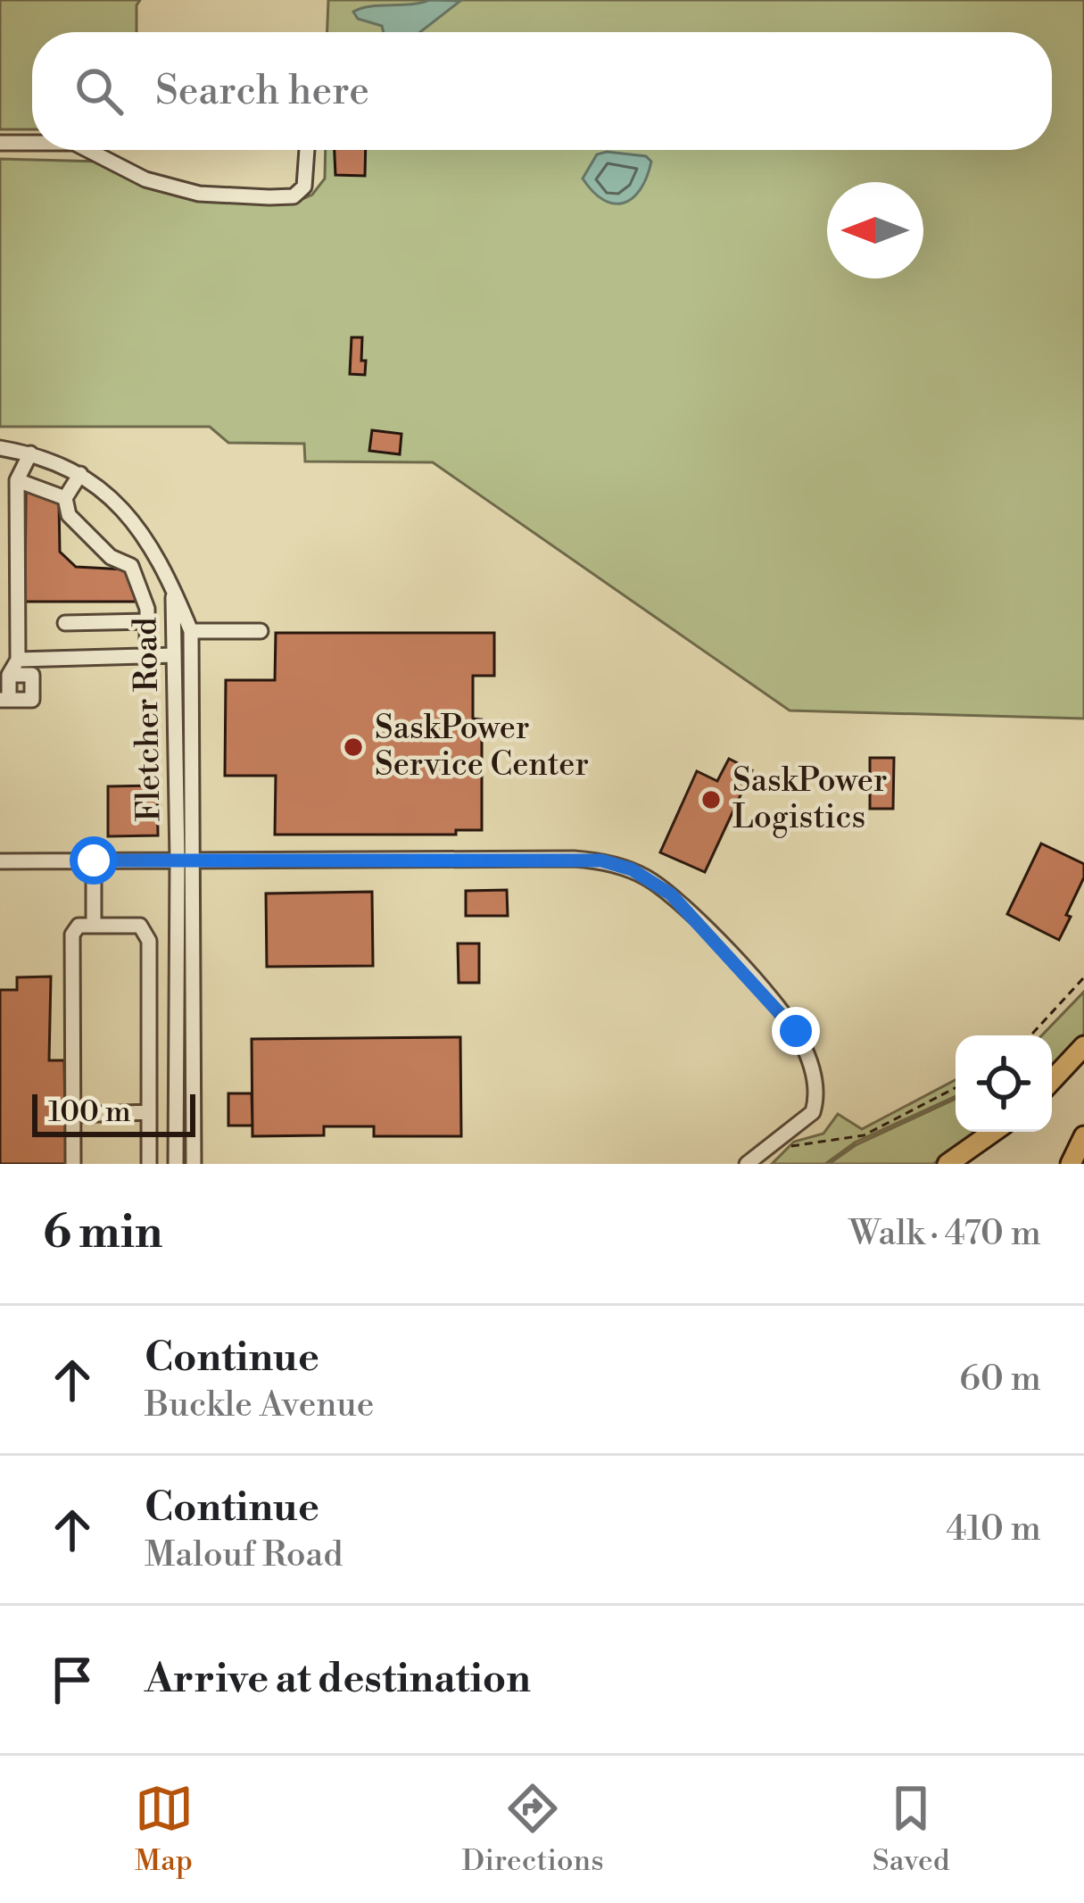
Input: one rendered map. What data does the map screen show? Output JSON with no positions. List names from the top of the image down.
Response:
{
  "streets": {
    "street": ["Fletcher Road"]
  },
  "places": ["SaskPower Service Center", "SaskPower Logistics"],
  "scale_bar": "100 m",
  "north": "left",
  "page": {
    "search": "Search here",
    "scale": "100 m",
    "heading": ["6 min", "Walk · 470 m"],
    "list": [
      ["Continue", "Buckle Avenue", "60 m"],
      ["Continue", "Malouf Road", "410 m"],
      "Arrive at destination"
    ],
    "nav": ["Map", "Directions", "Saved"]
  }
}
